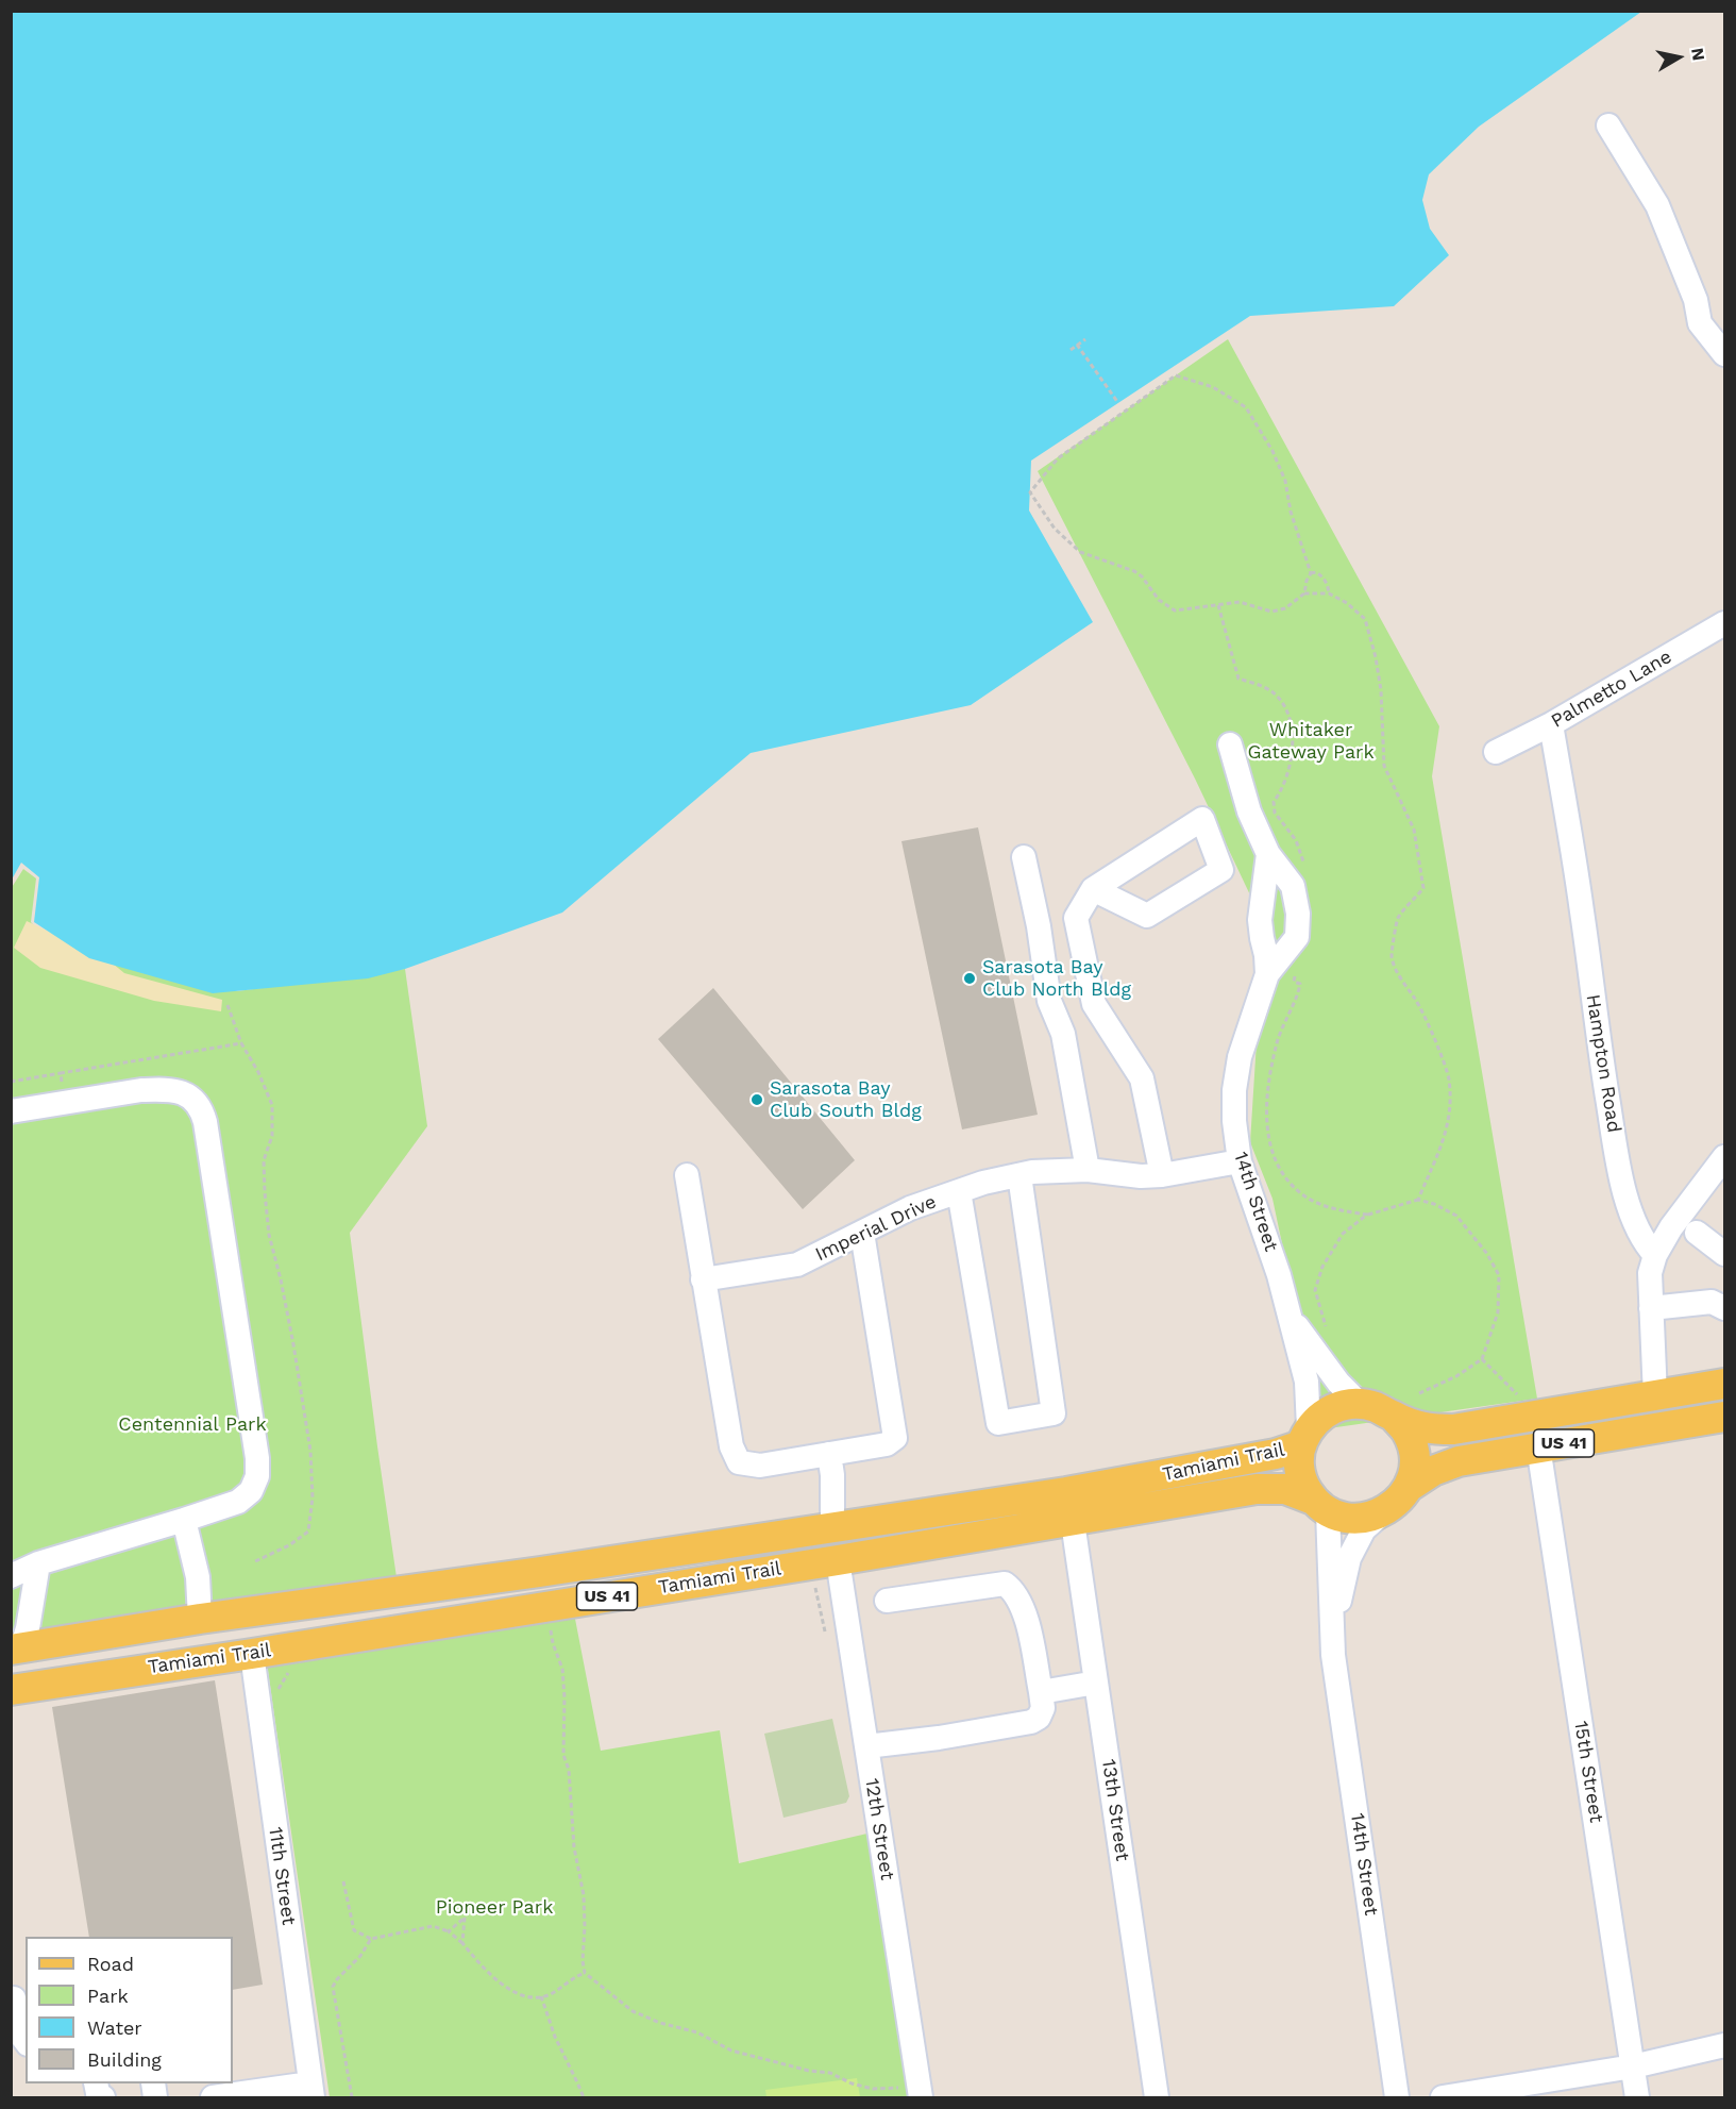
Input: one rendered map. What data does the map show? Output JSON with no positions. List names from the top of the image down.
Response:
{
  "streets": {
    "main road": ["US 41", "Tamiami Trail"],
    "street": [
      "Palmetto Lane",
      "Hampton Road",
      "14th Street",
      "Imperial Drive",
      "15th Street",
      "13th Street",
      "12th Street",
      "11th Street"
    ]
  },
  "crossings": [
    ["Palmetto Lane", "Hampton Road"],
    ["14th Street", "Imperial Drive"],
    ["14th Street", "US 41"],
    ["14th Street", "Tamiami Trail"],
    ["US 41", "Tamiami Trail"],
    ["US 41", "15th Street"],
    ["Tamiami Trail", "13th Street"],
    ["Tamiami Trail", "12th Street"],
    ["Tamiami Trail", "11th Street"]
  ],
  "parks": ["Whitaker Gateway Park", "Centennial Park", "Pioneer Park"],
  "places": ["Sarasota Bay Club North Bldg", "Sarasota Bay Club South Bldg"],
  "legend": [
    "Road",
    "Park",
    "Water",
    "Building"
  ],
  "north": "right"
}
